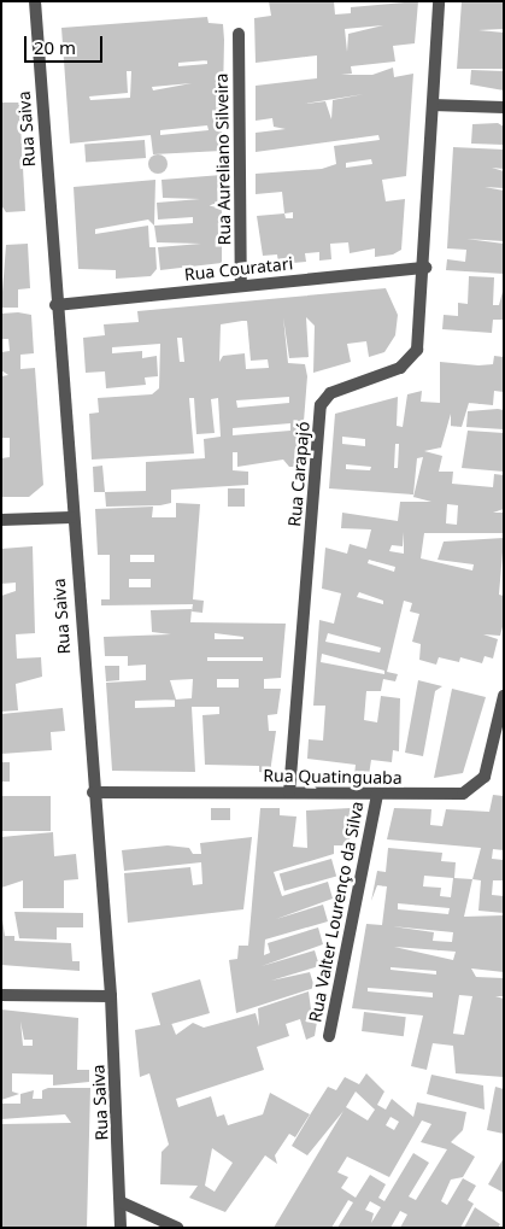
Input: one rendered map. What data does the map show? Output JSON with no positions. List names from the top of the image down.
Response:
{
  "streets": {
    "street": [
      "Rua Saiva",
      "Rua Aureliano Silveira",
      "Rua Couratari",
      "Rua Carapajó",
      "Rua Quatinguaba",
      "Rua Valter Lourenço da Silva"
    ]
  },
  "crossings": [
    ["Rua Saiva", "Rua Couratari"],
    ["Rua Saiva", "Rua Quatinguaba"],
    ["Rua Aureliano Silveira", "Rua Couratari"],
    ["Rua Couratari", "Rua Carapajó"],
    ["Rua Carapajó", "Rua Quatinguaba"],
    ["Rua Quatinguaba", "Rua Valter Lourenço da Silva"]
  ],
  "scale_bar": "20 m"
}
